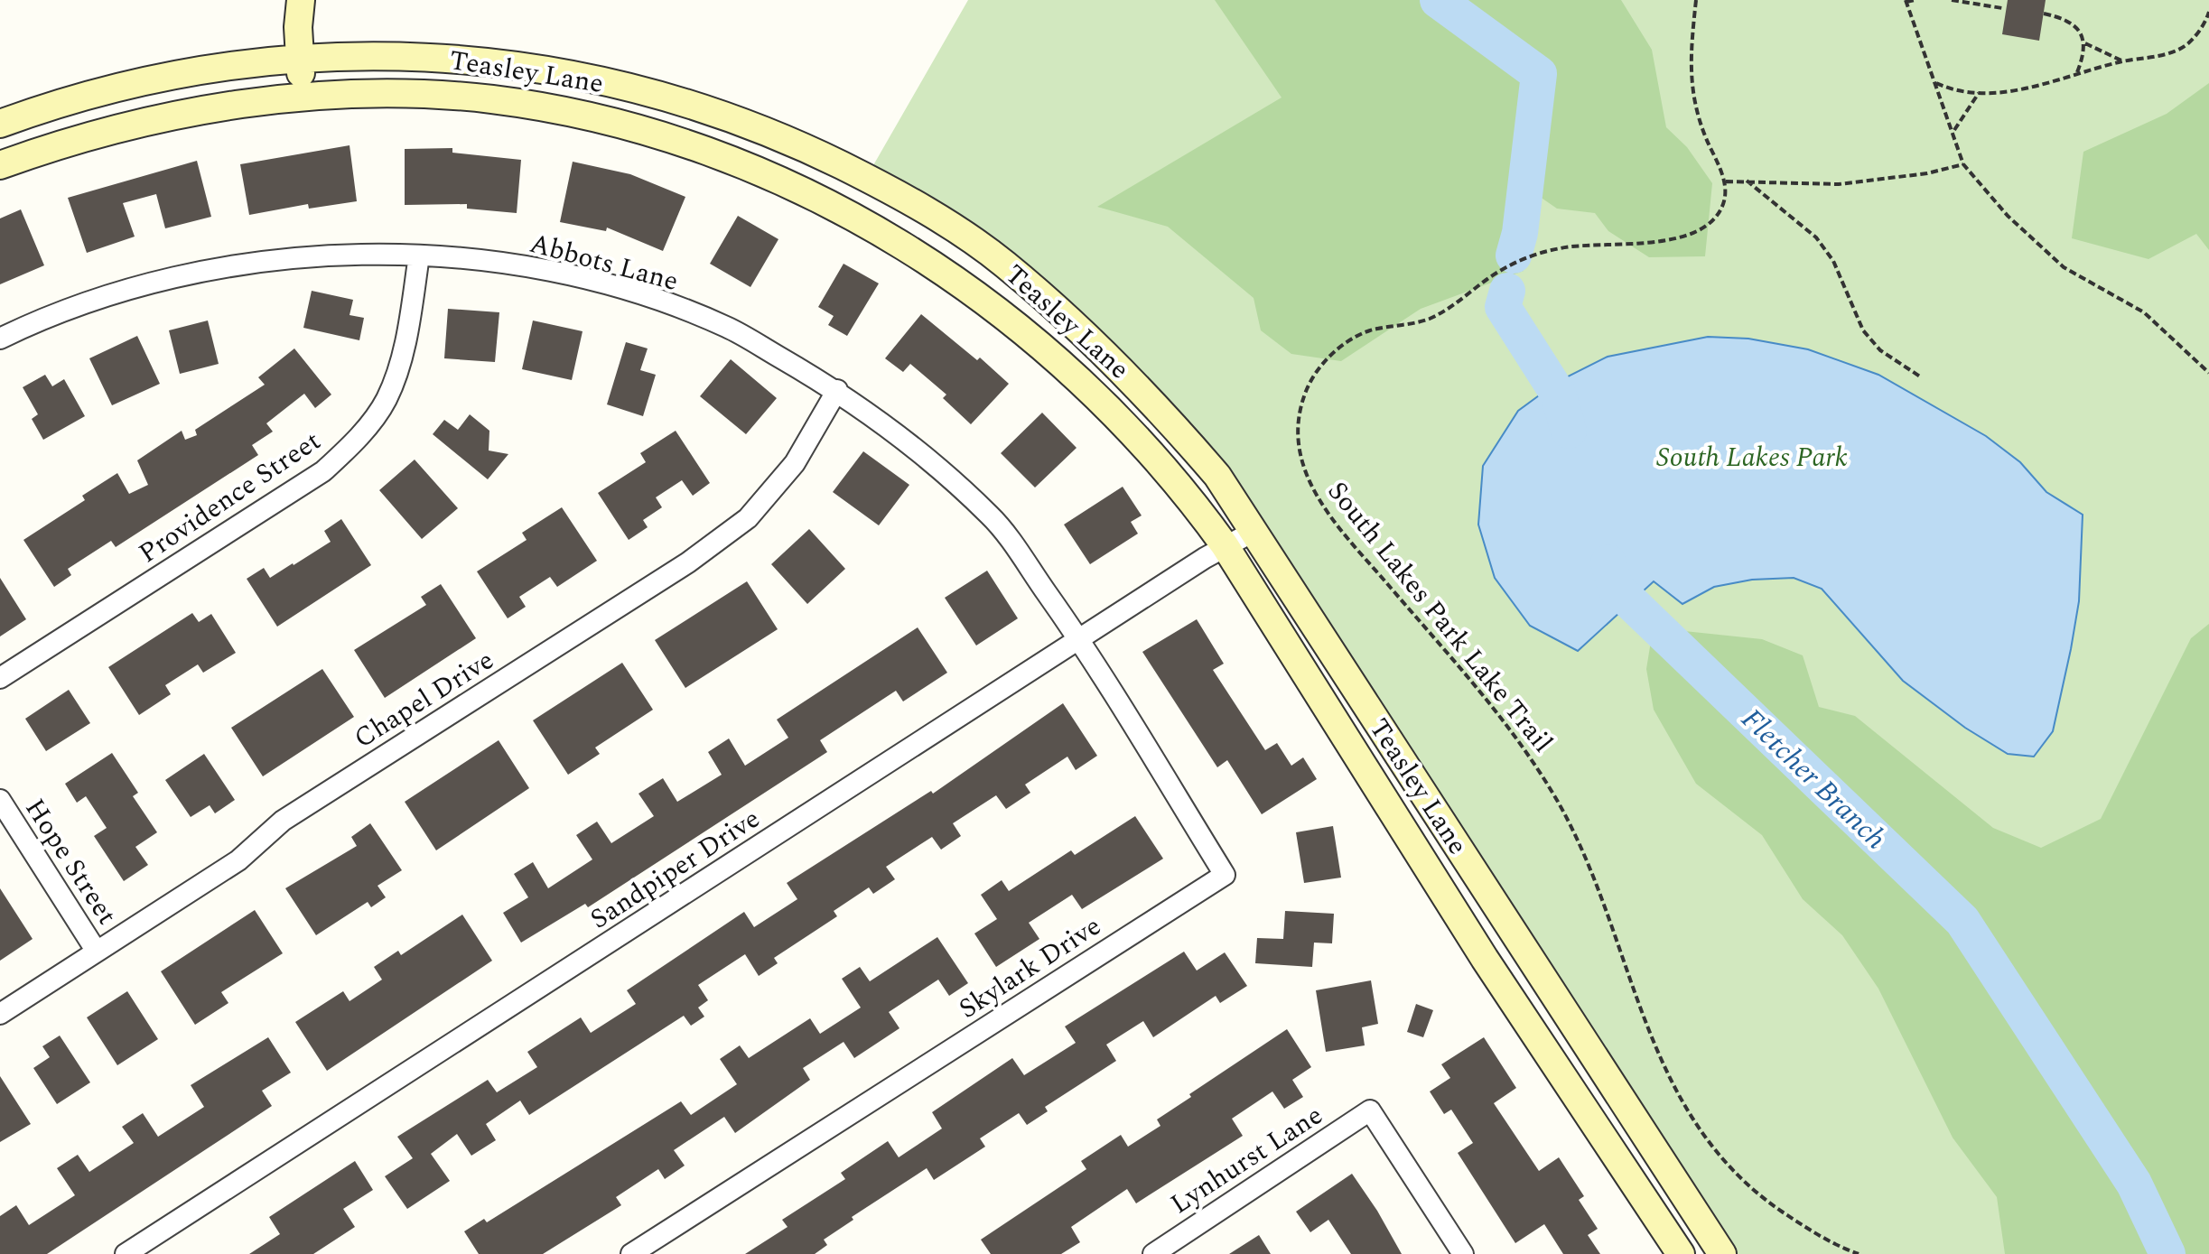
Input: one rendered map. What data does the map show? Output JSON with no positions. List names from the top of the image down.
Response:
{
  "streets": {
    "main road": ["Teasley Lane"],
    "street": [
      "Abbots Lane",
      "Providence Street",
      "Chapel Drive",
      "Hope Street",
      "Sandpiper Drive",
      "Skylark Drive",
      "Lynhurst Lane"
    ],
    "path": ["South Lakes Park Lake Trail"]
  },
  "crossings": [
    ["Teasley Lane", "Sandpiper Drive"],
    ["Abbots Lane", "Providence Street"],
    ["Abbots Lane", "Chapel Drive"],
    ["Abbots Lane", "Sandpiper Drive"],
    ["Abbots Lane", "Skylark Drive"],
    ["Chapel Drive", "Hope Street"],
    ["Sandpiper Drive", "Skylark Drive"]
  ],
  "water": ["Fletcher Branch"],
  "parks": ["South Lakes Park"]
}
